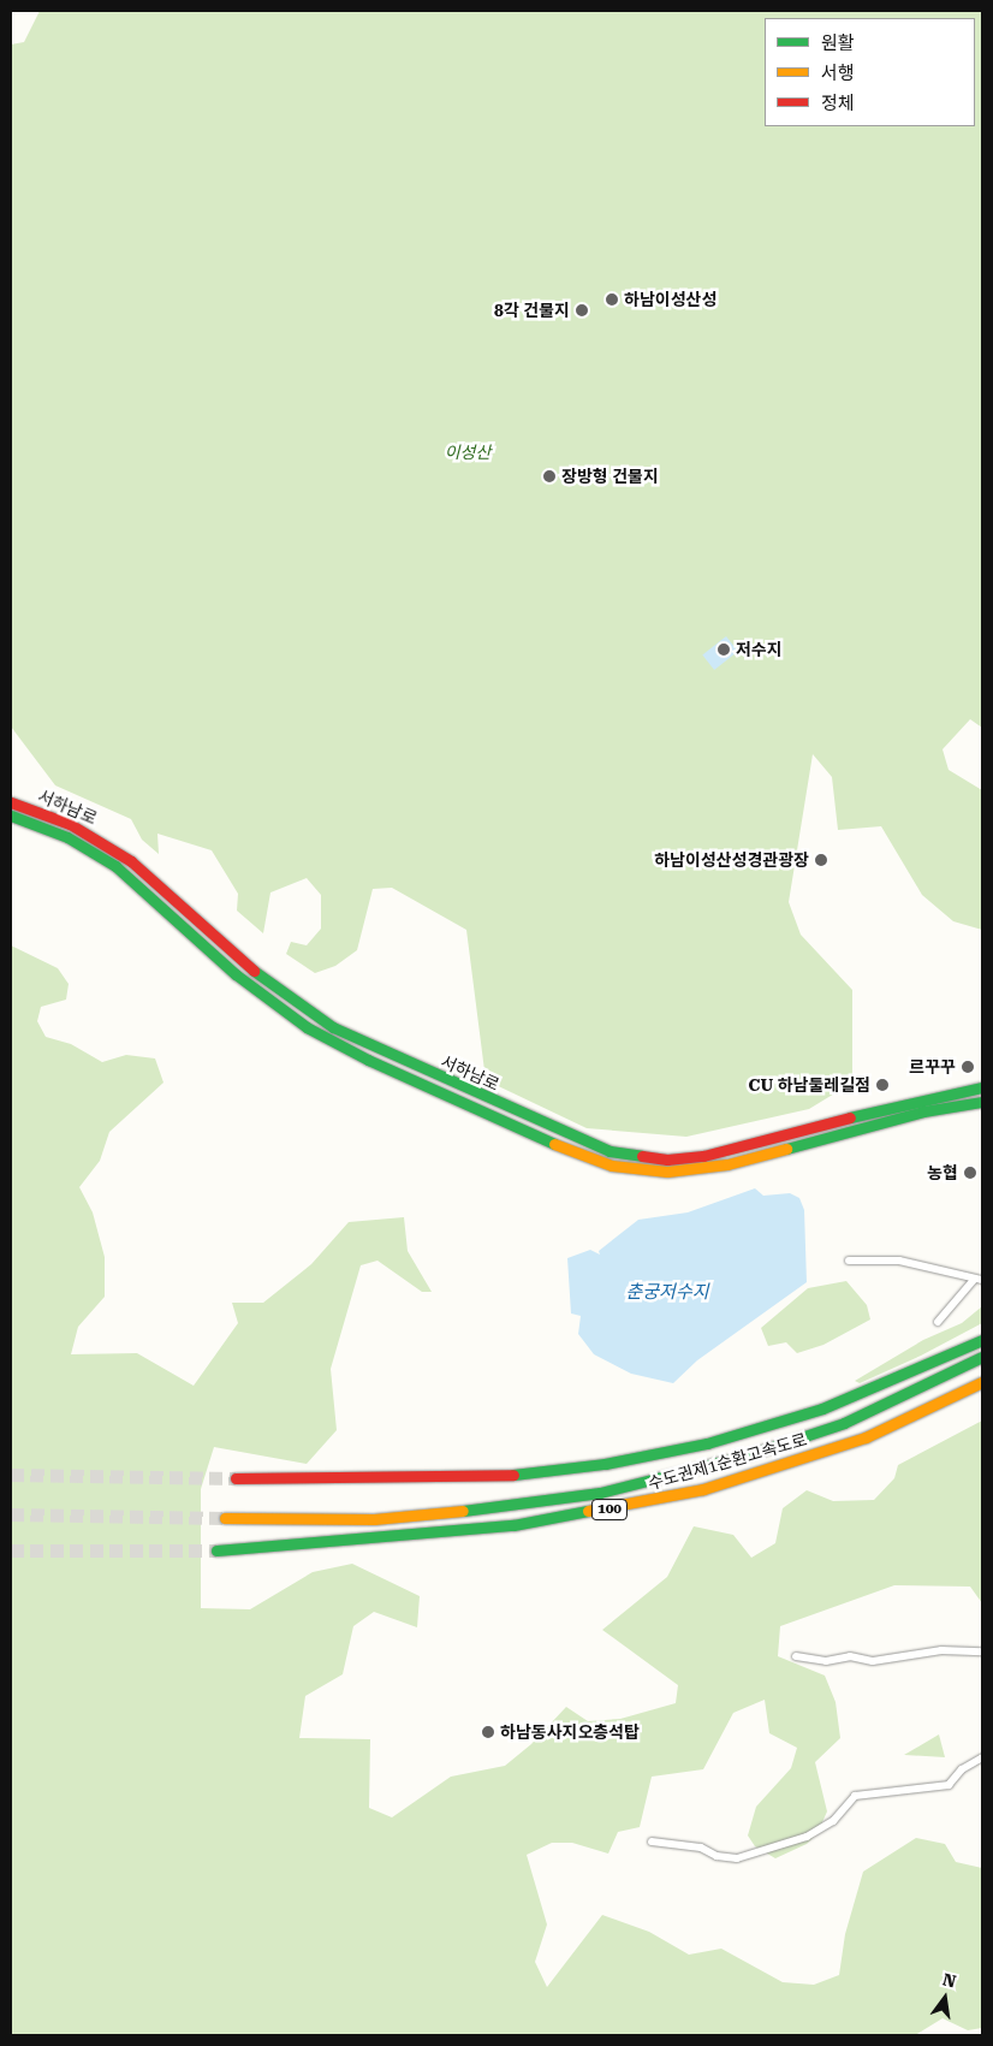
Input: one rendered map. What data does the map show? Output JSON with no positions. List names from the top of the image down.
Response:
{
  "streets": {
    "main road": ["서하남로", "수도권제1순환고속도로", "100"]
  },
  "water": ["춘궁저수지"],
  "parks": ["이성산"],
  "places": [
    "하남이성산성",
    "8각 건물지",
    "장방형 건물지",
    "저수지",
    "하남이성산성경관광장",
    "르꾸꾸",
    "CU 하남둘레길점",
    "농협",
    "하남동사지오층석탑"
  ],
  "legend": ["원활", "서행", "정체"],
  "north": "top"
}
